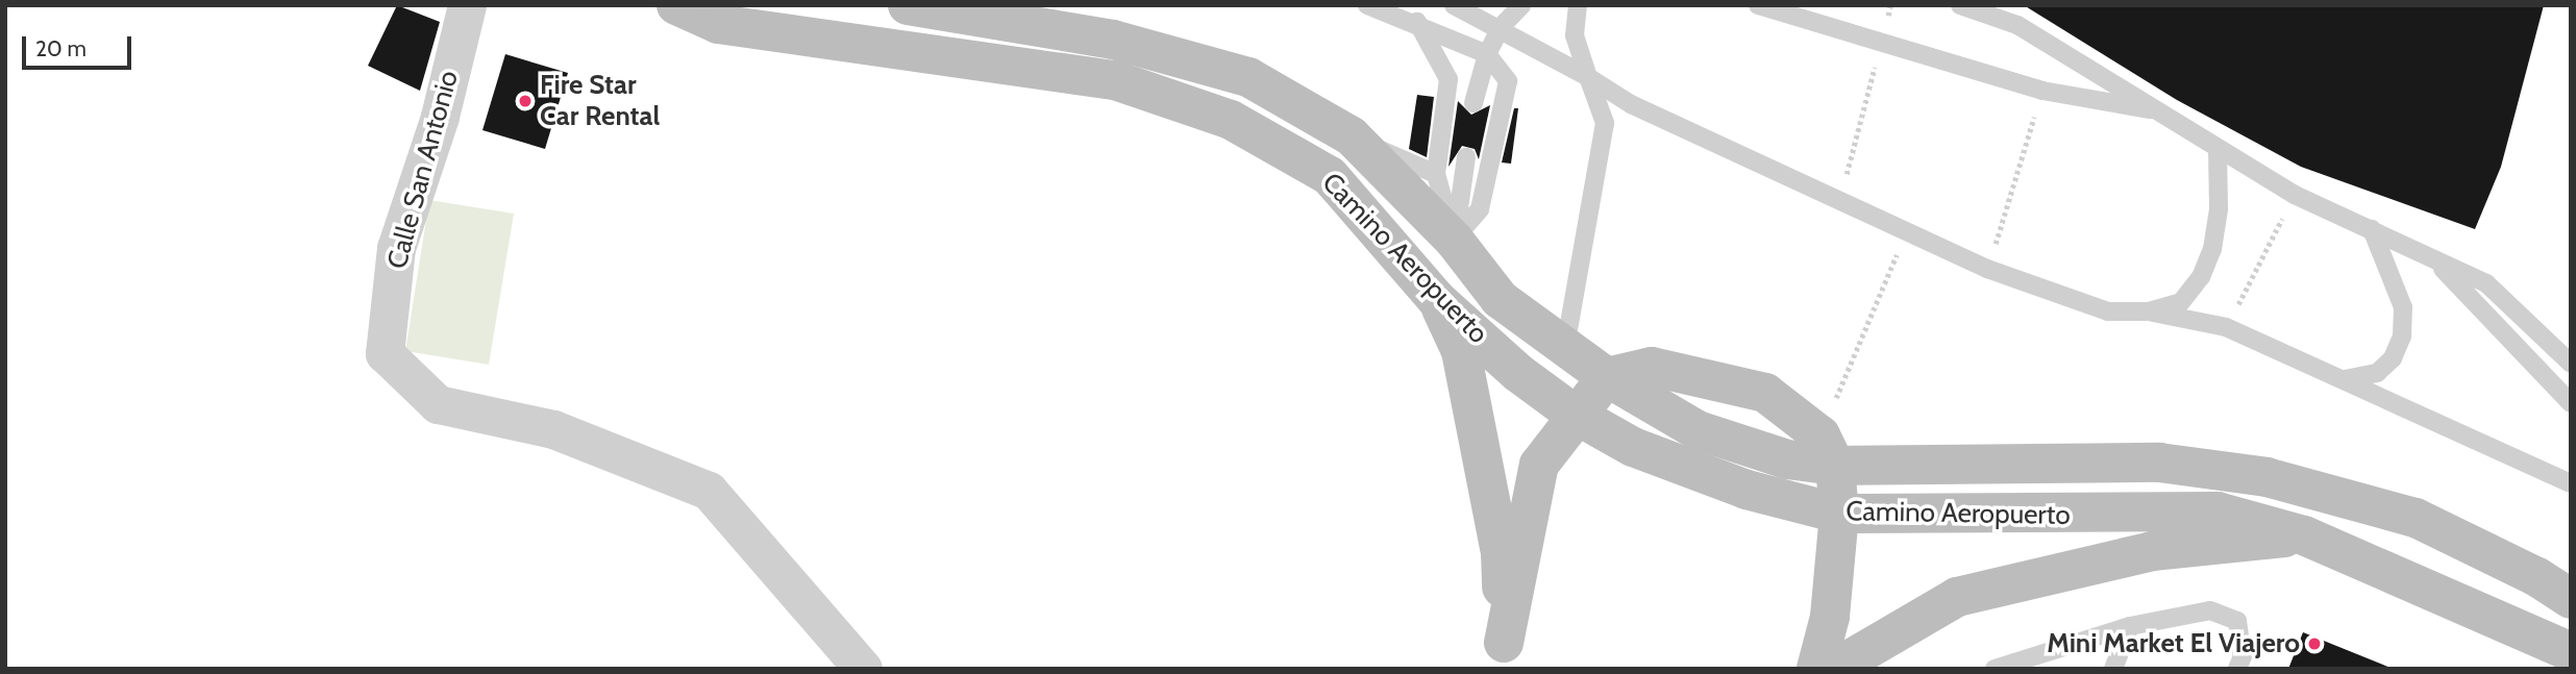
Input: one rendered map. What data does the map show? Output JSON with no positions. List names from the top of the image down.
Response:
{
  "streets": {
    "street": ["Calle San Antonio", "Camino Aeropuerto"]
  },
  "places": ["Fire Star Car Rental", "Mini Market El Viajero"],
  "scale_bar": "20 m"
}
